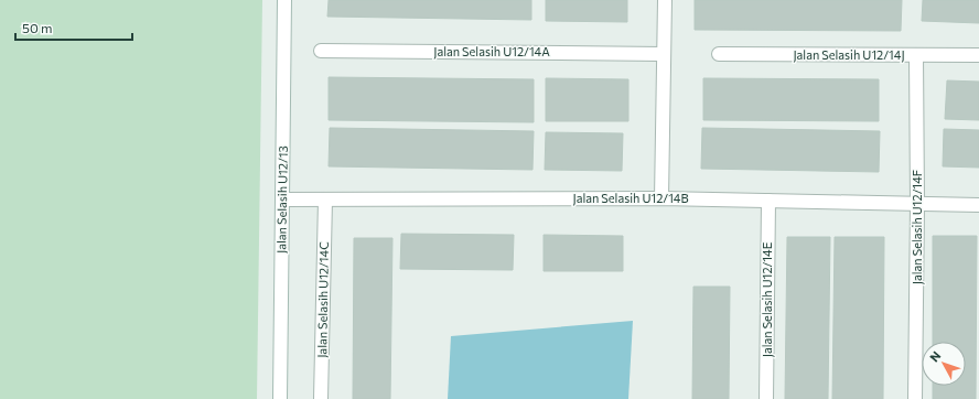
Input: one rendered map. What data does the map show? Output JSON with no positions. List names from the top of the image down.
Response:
{
  "streets": {
    "street": [
      "Jalan Selasih U12/14A",
      "Jalan Selasih U12/14J",
      "Jalan Selasih U12/14B",
      "Jalan Selasih U12/13",
      "Jalan Selasih U12/14F",
      "Jalan Selasih U12/14C",
      "Jalan Selasih U12/14E"
    ]
  },
  "crossings": [
    ["Jalan Selasih U12/14J", "Jalan Selasih U12/14F"],
    ["Jalan Selasih U12/14B", "Jalan Selasih U12/13"],
    ["Jalan Selasih U12/14B", "Jalan Selasih U12/14F"],
    ["Jalan Selasih U12/14B", "Jalan Selasih U12/14C"],
    ["Jalan Selasih U12/14B", "Jalan Selasih U12/14E"]
  ],
  "scale_bar": "50 m",
  "north": "top left"
}
